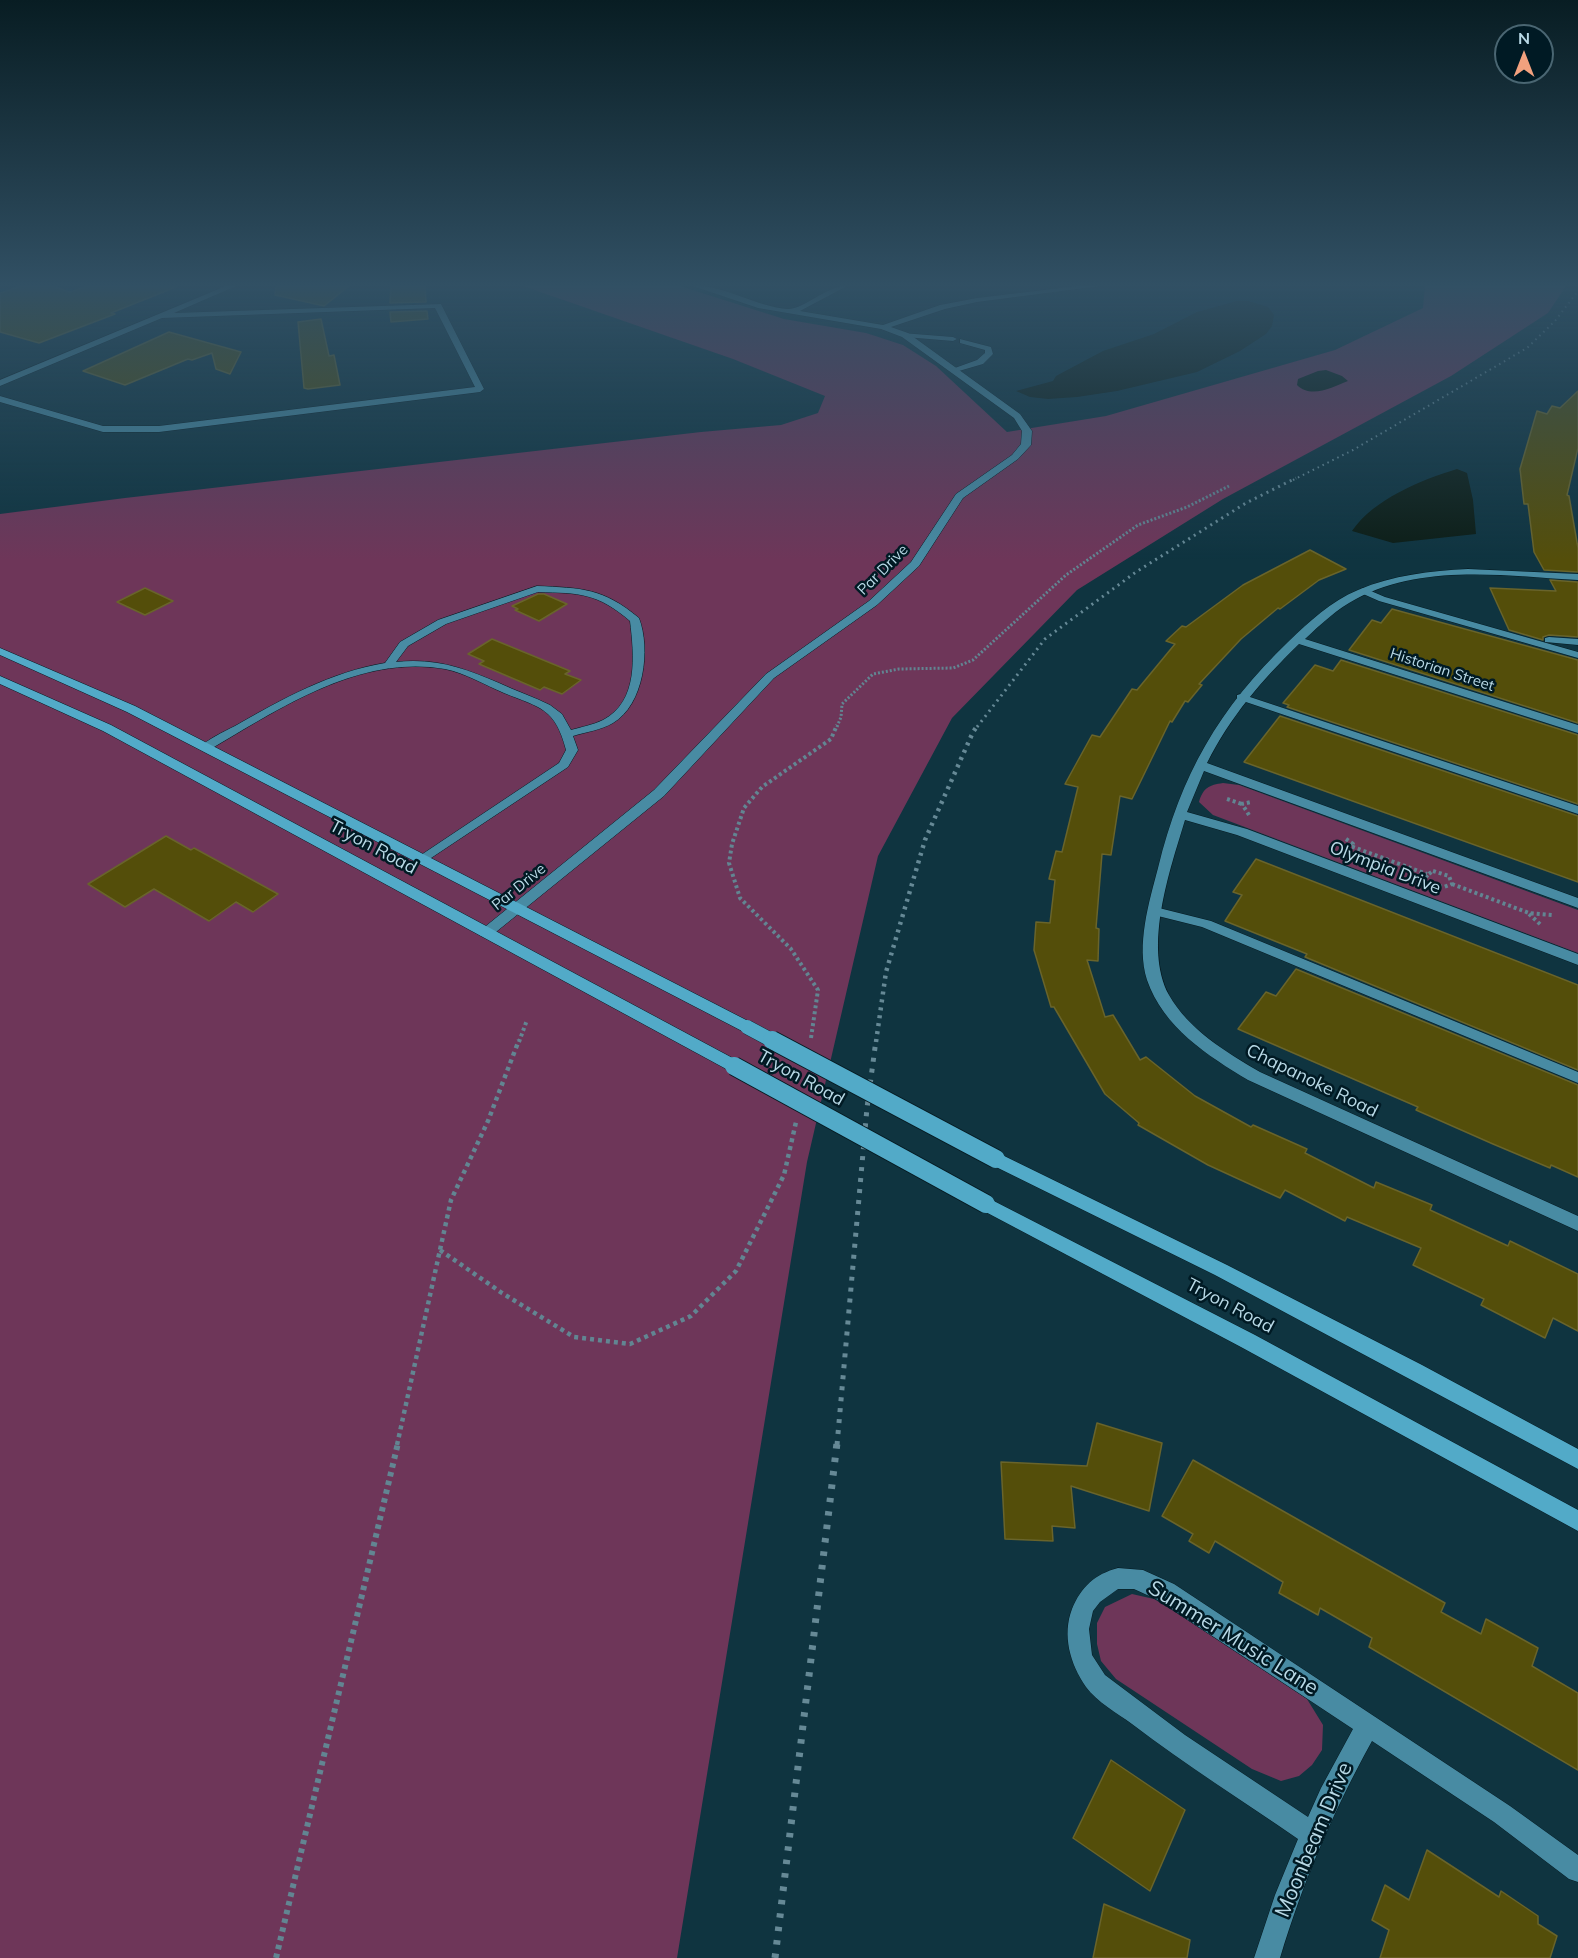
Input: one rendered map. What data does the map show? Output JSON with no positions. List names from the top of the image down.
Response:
{
  "streets": {
    "main road": ["Tryon Road"],
    "street": [
      "Par Drive",
      "Historian Street",
      "Olympia Drive",
      "Chapanoke Road",
      "Summer Music Lane",
      "Moonbeam Drive"
    ]
  },
  "crossings": [
    ["Par Drive", "Tryon Road"],
    ["Historian Street", "Chapanoke Road"],
    ["Olympia Drive", "Chapanoke Road"],
    ["Summer Music Lane", "Moonbeam Drive"]
  ],
  "north": "top"
}
